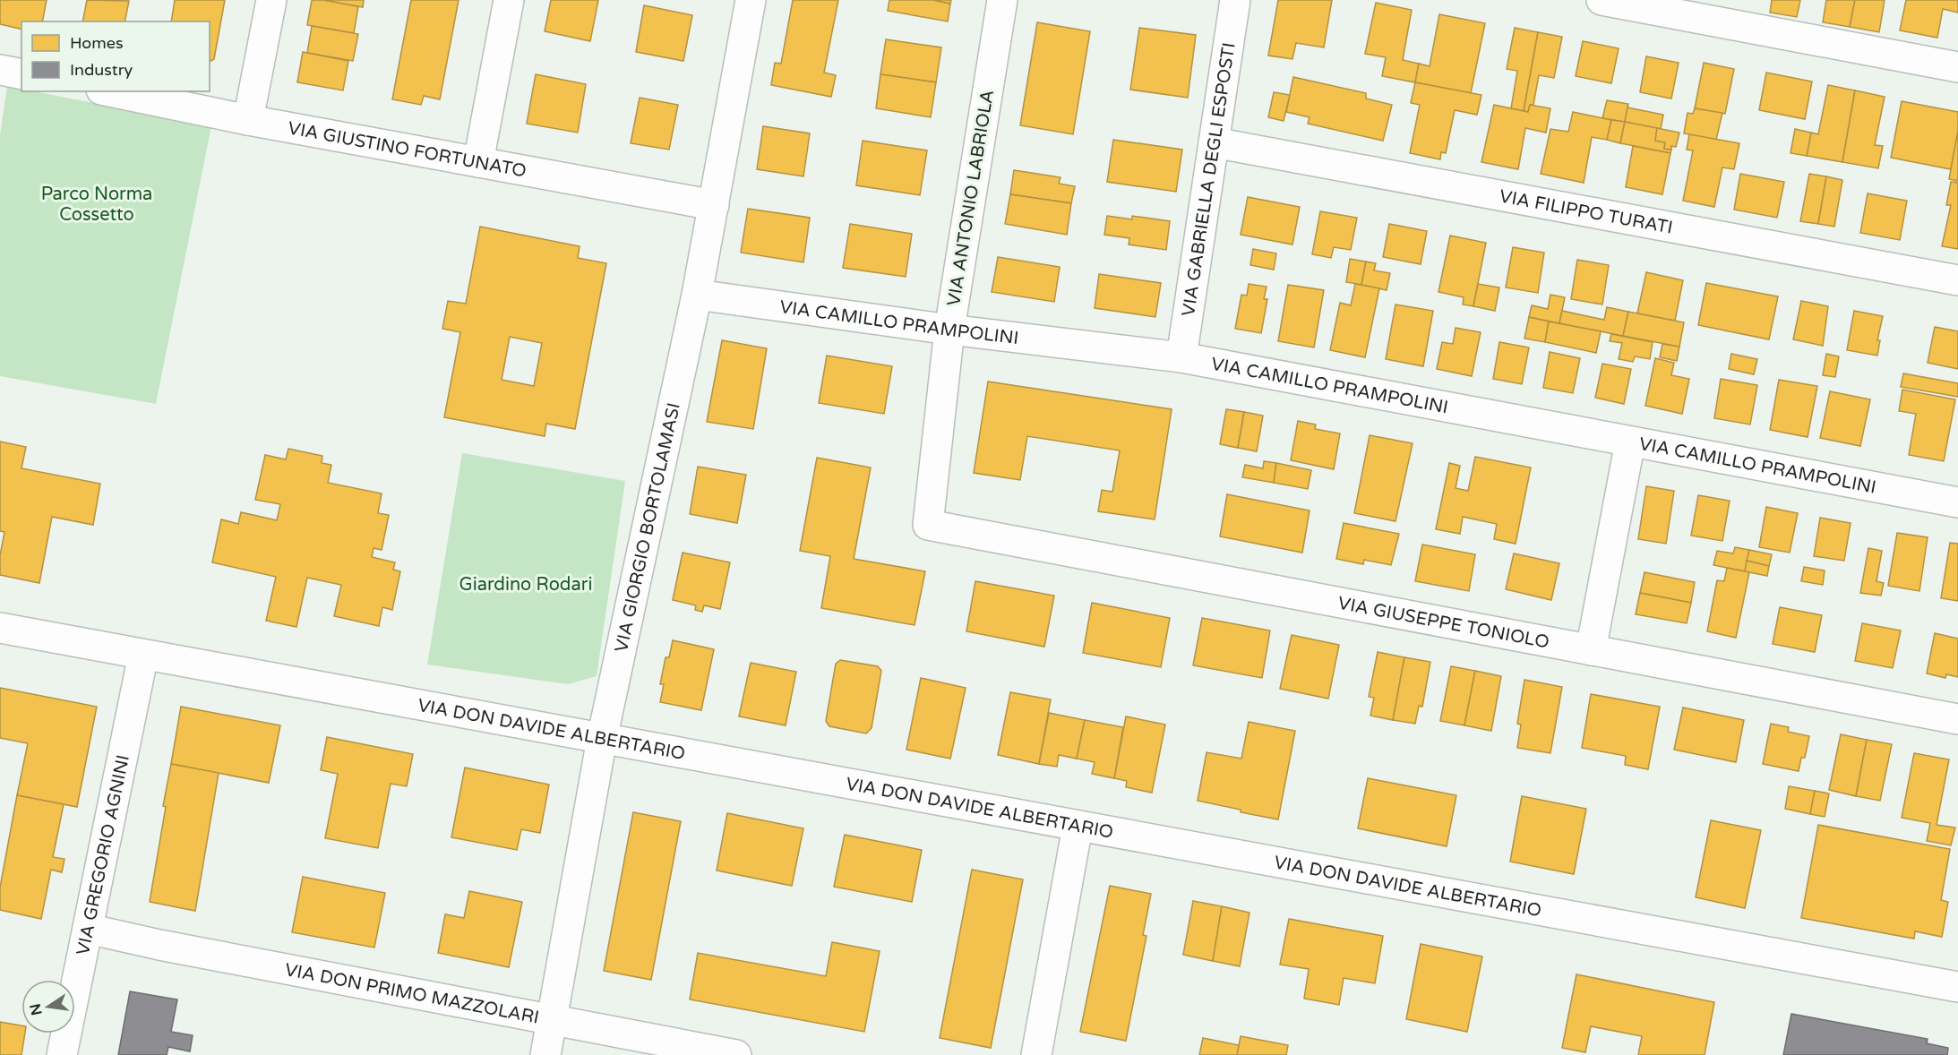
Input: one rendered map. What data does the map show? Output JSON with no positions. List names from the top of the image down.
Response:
{
  "streets": {
    "street": [
      "VIA GIUSTINO FORTUNATO",
      "VIA GABRIELLA DEGLI ESPOSTI",
      "VIA ANTONIO LABRIOLA",
      "VIA FILIPPO TURATI",
      "VIA CAMILLO PRAMPOLINI",
      "VIA GIORGIO BORTOLAMASI",
      "VIA GIUSEPPE TONIOLO",
      "VIA DON DAVIDE ALBERTARIO",
      "VIA GREGORIO AGNINI",
      "VIA DON PRIMO MAZZOLARI"
    ]
  },
  "crossings": [
    ["VIA GIUSTINO FORTUNATO", "VIA GIORGIO BORTOLAMASI"],
    ["VIA GABRIELLA DEGLI ESPOSTI", "VIA FILIPPO TURATI"],
    ["VIA GABRIELLA DEGLI ESPOSTI", "VIA CAMILLO PRAMPOLINI"],
    ["VIA ANTONIO LABRIOLA", "VIA CAMILLO PRAMPOLINI"],
    ["VIA ANTONIO LABRIOLA", "VIA GIUSEPPE TONIOLO"],
    ["VIA CAMILLO PRAMPOLINI", "VIA GIORGIO BORTOLAMASI"],
    ["VIA GIORGIO BORTOLAMASI", "VIA DON DAVIDE ALBERTARIO"],
    ["VIA GIORGIO BORTOLAMASI", "VIA DON PRIMO MAZZOLARI"],
    ["VIA DON DAVIDE ALBERTARIO", "VIA GREGORIO AGNINI"],
    ["VIA GREGORIO AGNINI", "VIA DON PRIMO MAZZOLARI"]
  ],
  "parks": ["Parco Norma Cossetto", "Giardino Rodari"],
  "legend": ["Homes", "Industry"],
  "north": "left"
}
